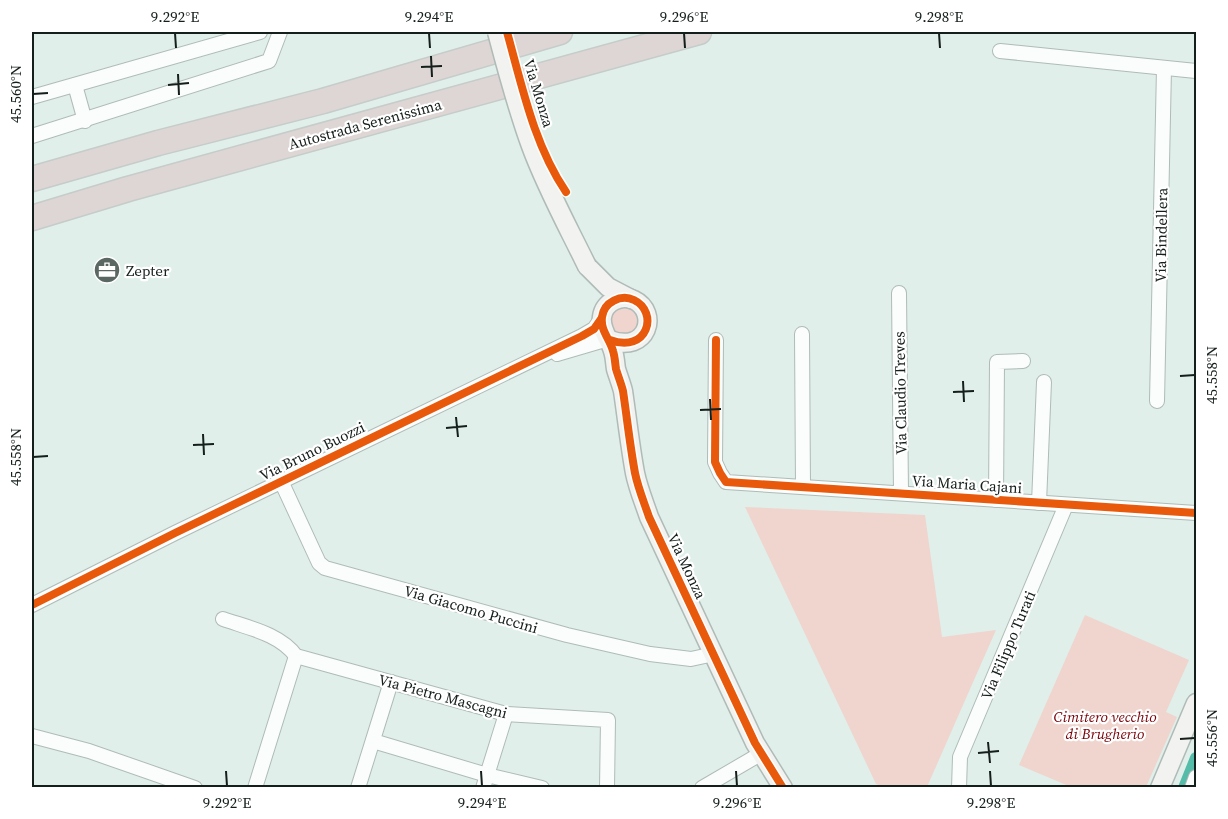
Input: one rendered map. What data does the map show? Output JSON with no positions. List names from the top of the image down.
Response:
{
  "streets": {
    "highway": ["Autostrada Serenissima"],
    "street": [
      "Via Monza",
      "Via Bindellera",
      "Via Claudio Treves",
      "Via Bruno Buozzi",
      "Via Maria Cajani",
      "Via Giacomo Puccini",
      "Via Filippo Turati",
      "Via Pietro Mascagni"
    ]
  },
  "crossings": [
    ["Via Monza", "Via Bruno Buozzi"],
    ["Via Monza", "Via Giacomo Puccini"],
    ["Via Claudio Treves", "Via Maria Cajani"],
    ["Via Bruno Buozzi", "Via Giacomo Puccini"],
    ["Via Maria Cajani", "Via Filippo Turati"]
  ],
  "parks": ["Cimitero vecchio di Brugherio"],
  "places": {
    "office": ["Zepter"]
  },
  "coordinates": [
    "9.292°E",
    "9.294°E",
    "9.296°E",
    "9.298°E",
    "45.560°N",
    "45.558°N",
    "45.556°N"
  ]
}
